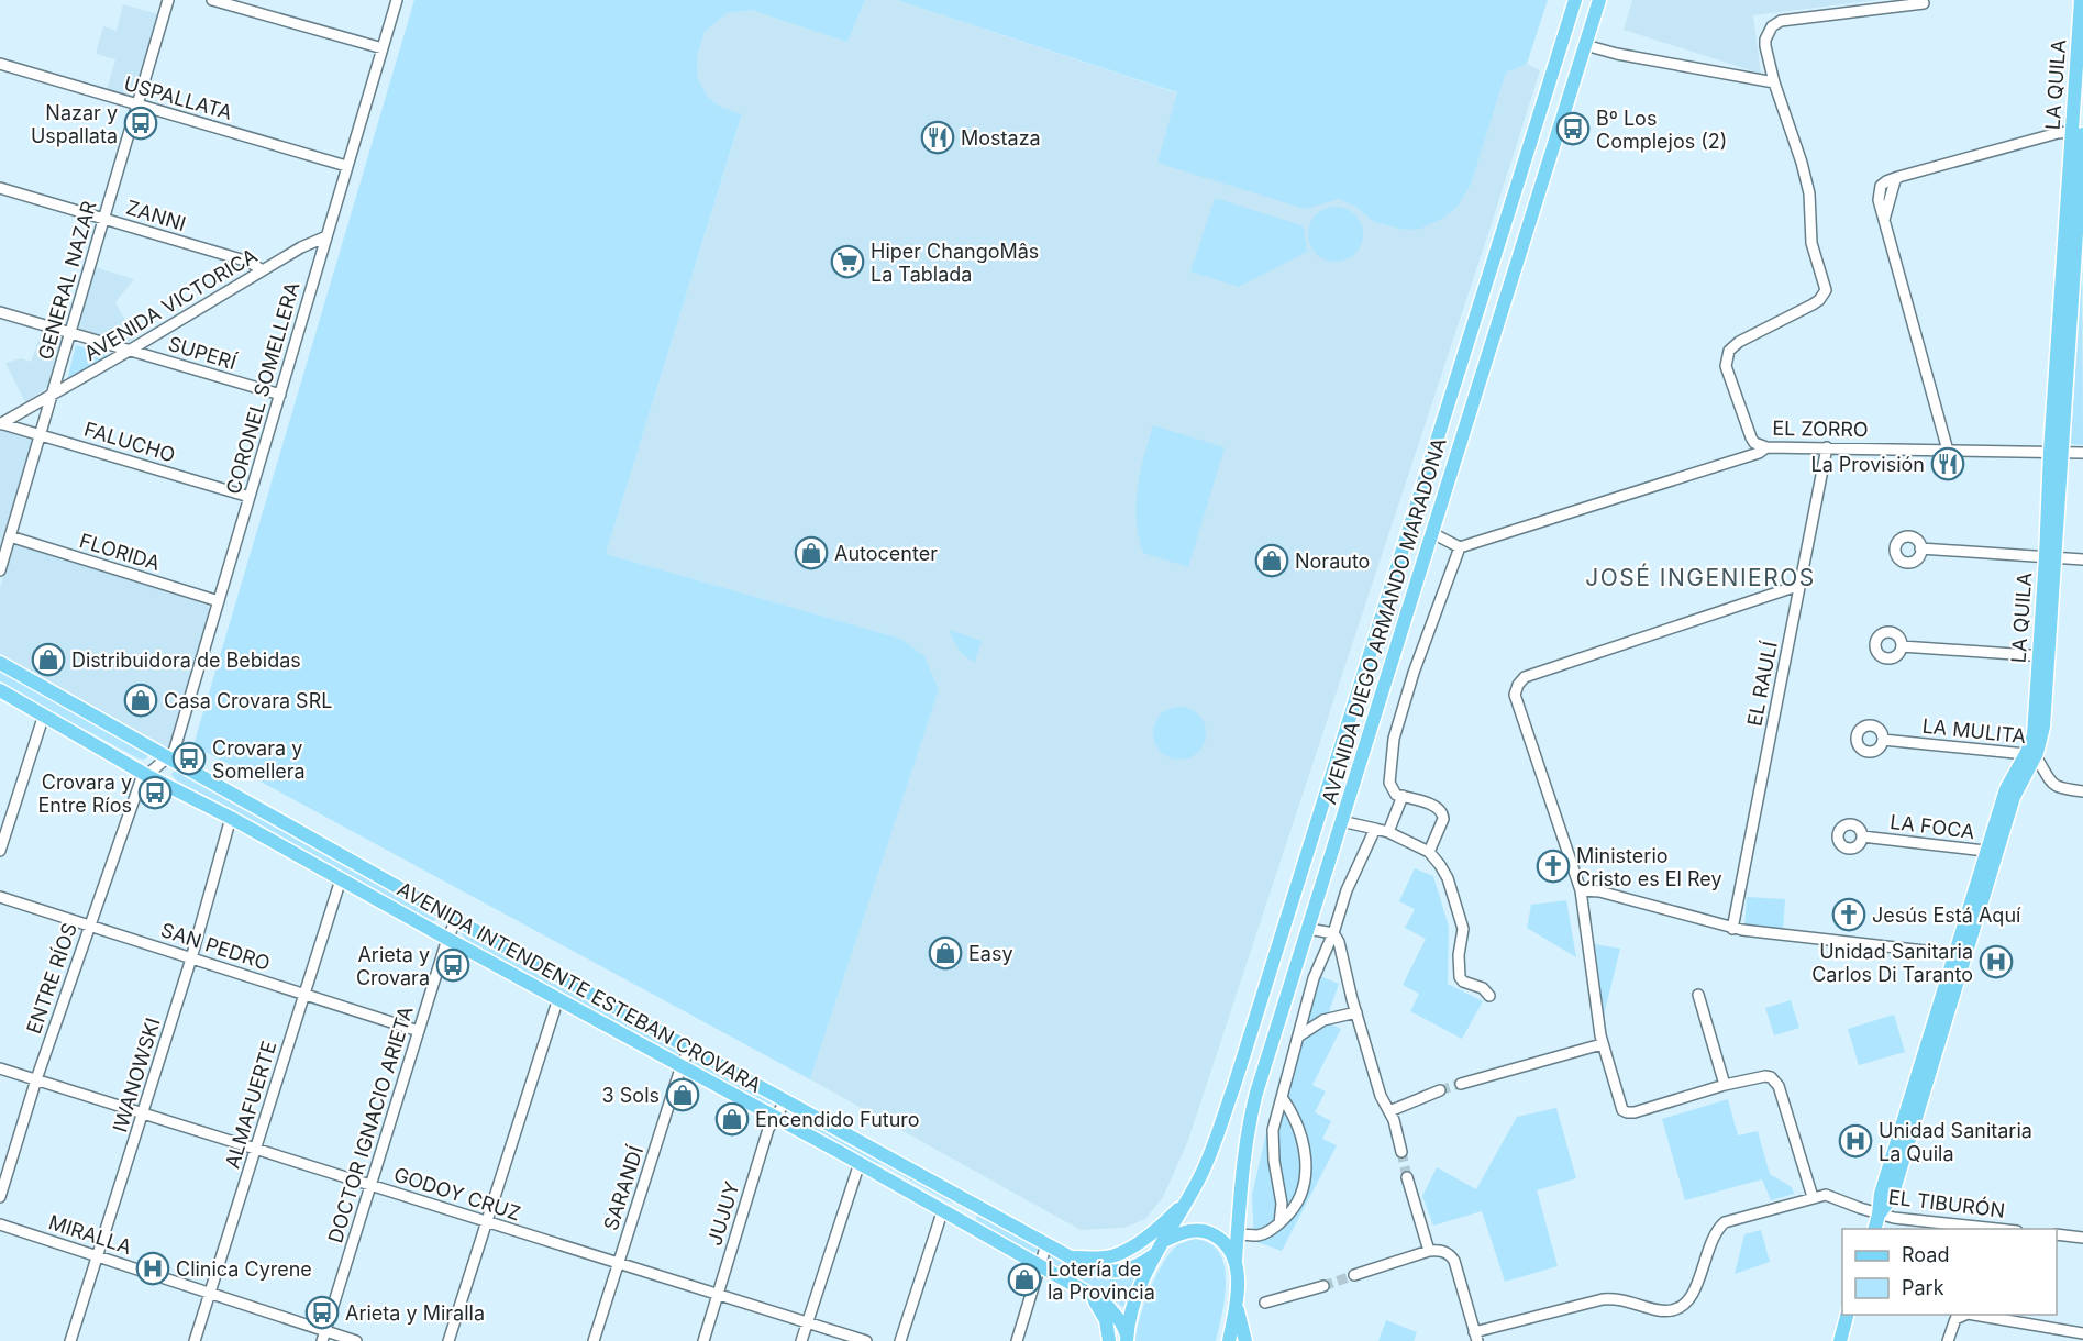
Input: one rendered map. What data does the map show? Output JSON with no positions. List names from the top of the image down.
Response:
{
  "streets": {
    "main road": ["LA QUILA", "AVENIDA DIEGO ARMANDO MARADONA", "AVENIDA INTENDENTE ESTEBAN CROVARA"],
    "street": [
      "USPALLATA",
      "ZANNI",
      "GENERAL NAZAR",
      "AVENIDA VICTORICA",
      "SUPERÍ",
      "CORONEL SOMELLERA",
      "EL ZORRO",
      "FALUCHO",
      "FLORIDA",
      "EL RAULÍ",
      "LA MULITA",
      "LA FOCA",
      "SAN PEDRO",
      "ENTRE RÍOS",
      "IWANOWSKI",
      "ALMAFUERTE",
      "DOCTOR IGNACIO ARIETA",
      "SARANDÍ",
      "GODOY CRUZ",
      "EL TIBURÓN",
      "JUJUY",
      "MIRALLA"
    ]
  },
  "crossings": [
    ["LA QUILA", "EL ZORRO"],
    ["LA QUILA", "LA MULITA"],
    ["LA QUILA", "LA FOCA"],
    ["LA QUILA", "EL TIBURÓN"],
    ["USPALLATA", "GENERAL NAZAR"],
    ["USPALLATA", "CORONEL SOMELLERA"],
    ["ZANNI", "GENERAL NAZAR"],
    ["ZANNI", "AVENIDA VICTORICA"],
    ["GENERAL NAZAR", "AVENIDA VICTORICA"],
    ["GENERAL NAZAR", "SUPERÍ"],
    ["GENERAL NAZAR", "FALUCHO"],
    ["GENERAL NAZAR", "FLORIDA"],
    ["AVENIDA VICTORICA", "SUPERÍ"],
    ["AVENIDA VICTORICA", "CORONEL SOMELLERA"],
    ["AVENIDA VICTORICA", "FALUCHO"],
    ["SUPERÍ", "CORONEL SOMELLERA"],
    ["CORONEL SOMELLERA", "FALUCHO"],
    ["CORONEL SOMELLERA", "FLORIDA"],
    ["CORONEL SOMELLERA", "ENTRE RÍOS"],
    ["CORONEL SOMELLERA", "AVENIDA INTENDENTE ESTEBAN CROVARA"],
    ["EL ZORRO", "EL RAULÍ"],
    ["AVENIDA DIEGO ARMANDO MARADONA", "AVENIDA INTENDENTE ESTEBAN CROVARA"],
    ["SAN PEDRO", "ENTRE RÍOS"],
    ["SAN PEDRO", "IWANOWSKI"],
    ["SAN PEDRO", "ALMAFUERTE"],
    ["SAN PEDRO", "DOCTOR IGNACIO ARIETA"],
    ["ENTRE RÍOS", "AVENIDA INTENDENTE ESTEBAN CROVARA"],
    ["ENTRE RÍOS", "GODOY CRUZ"],
    ["AVENIDA INTENDENTE ESTEBAN CROVARA", "IWANOWSKI"],
    ["AVENIDA INTENDENTE ESTEBAN CROVARA", "ALMAFUERTE"],
    ["AVENIDA INTENDENTE ESTEBAN CROVARA", "DOCTOR IGNACIO ARIETA"],
    ["AVENIDA INTENDENTE ESTEBAN CROVARA", "SARANDÍ"],
    ["AVENIDA INTENDENTE ESTEBAN CROVARA", "JUJUY"],
    ["IWANOWSKI", "GODOY CRUZ"],
    ["IWANOWSKI", "MIRALLA"],
    ["ALMAFUERTE", "GODOY CRUZ"],
    ["ALMAFUERTE", "MIRALLA"],
    ["DOCTOR IGNACIO ARIETA", "GODOY CRUZ"],
    ["DOCTOR IGNACIO ARIETA", "MIRALLA"],
    ["SARANDÍ", "GODOY CRUZ"],
    ["GODOY CRUZ", "JUJUY"]
  ],
  "districts": ["JOSÉ INGENIEROS"],
  "places": {
    "bus stop": [
      "Nazar y Uspallata",
      "Bº Los Complejos (2)",
      "Crovara y Somellera",
      "Crovara y Entre Ríos",
      "Arieta y Crovara",
      "Arieta y Miralla"
    ],
    "restaurant": ["Mostaza", "La Provisión"],
    "supermarket": ["Hiper ChangoMâs La Tablada"],
    "shop": [
      "Autocenter",
      "Norauto",
      "Distribuidora de Bebidas",
      "Casa Crovara SRL",
      "Easy",
      "3 Sols",
      "Encendido Futuro",
      "Lotería de la Provincia"
    ],
    "church": ["Ministerio Cristo es El Rey", "Jesús Está Aquí"],
    "hospital": ["Unidad Sanitaria Carlos Di Taranto", "Unidad Sanitaria La Quila", "Clinica Cyrene"]
  },
  "legend": ["Road", "Park"]
}
